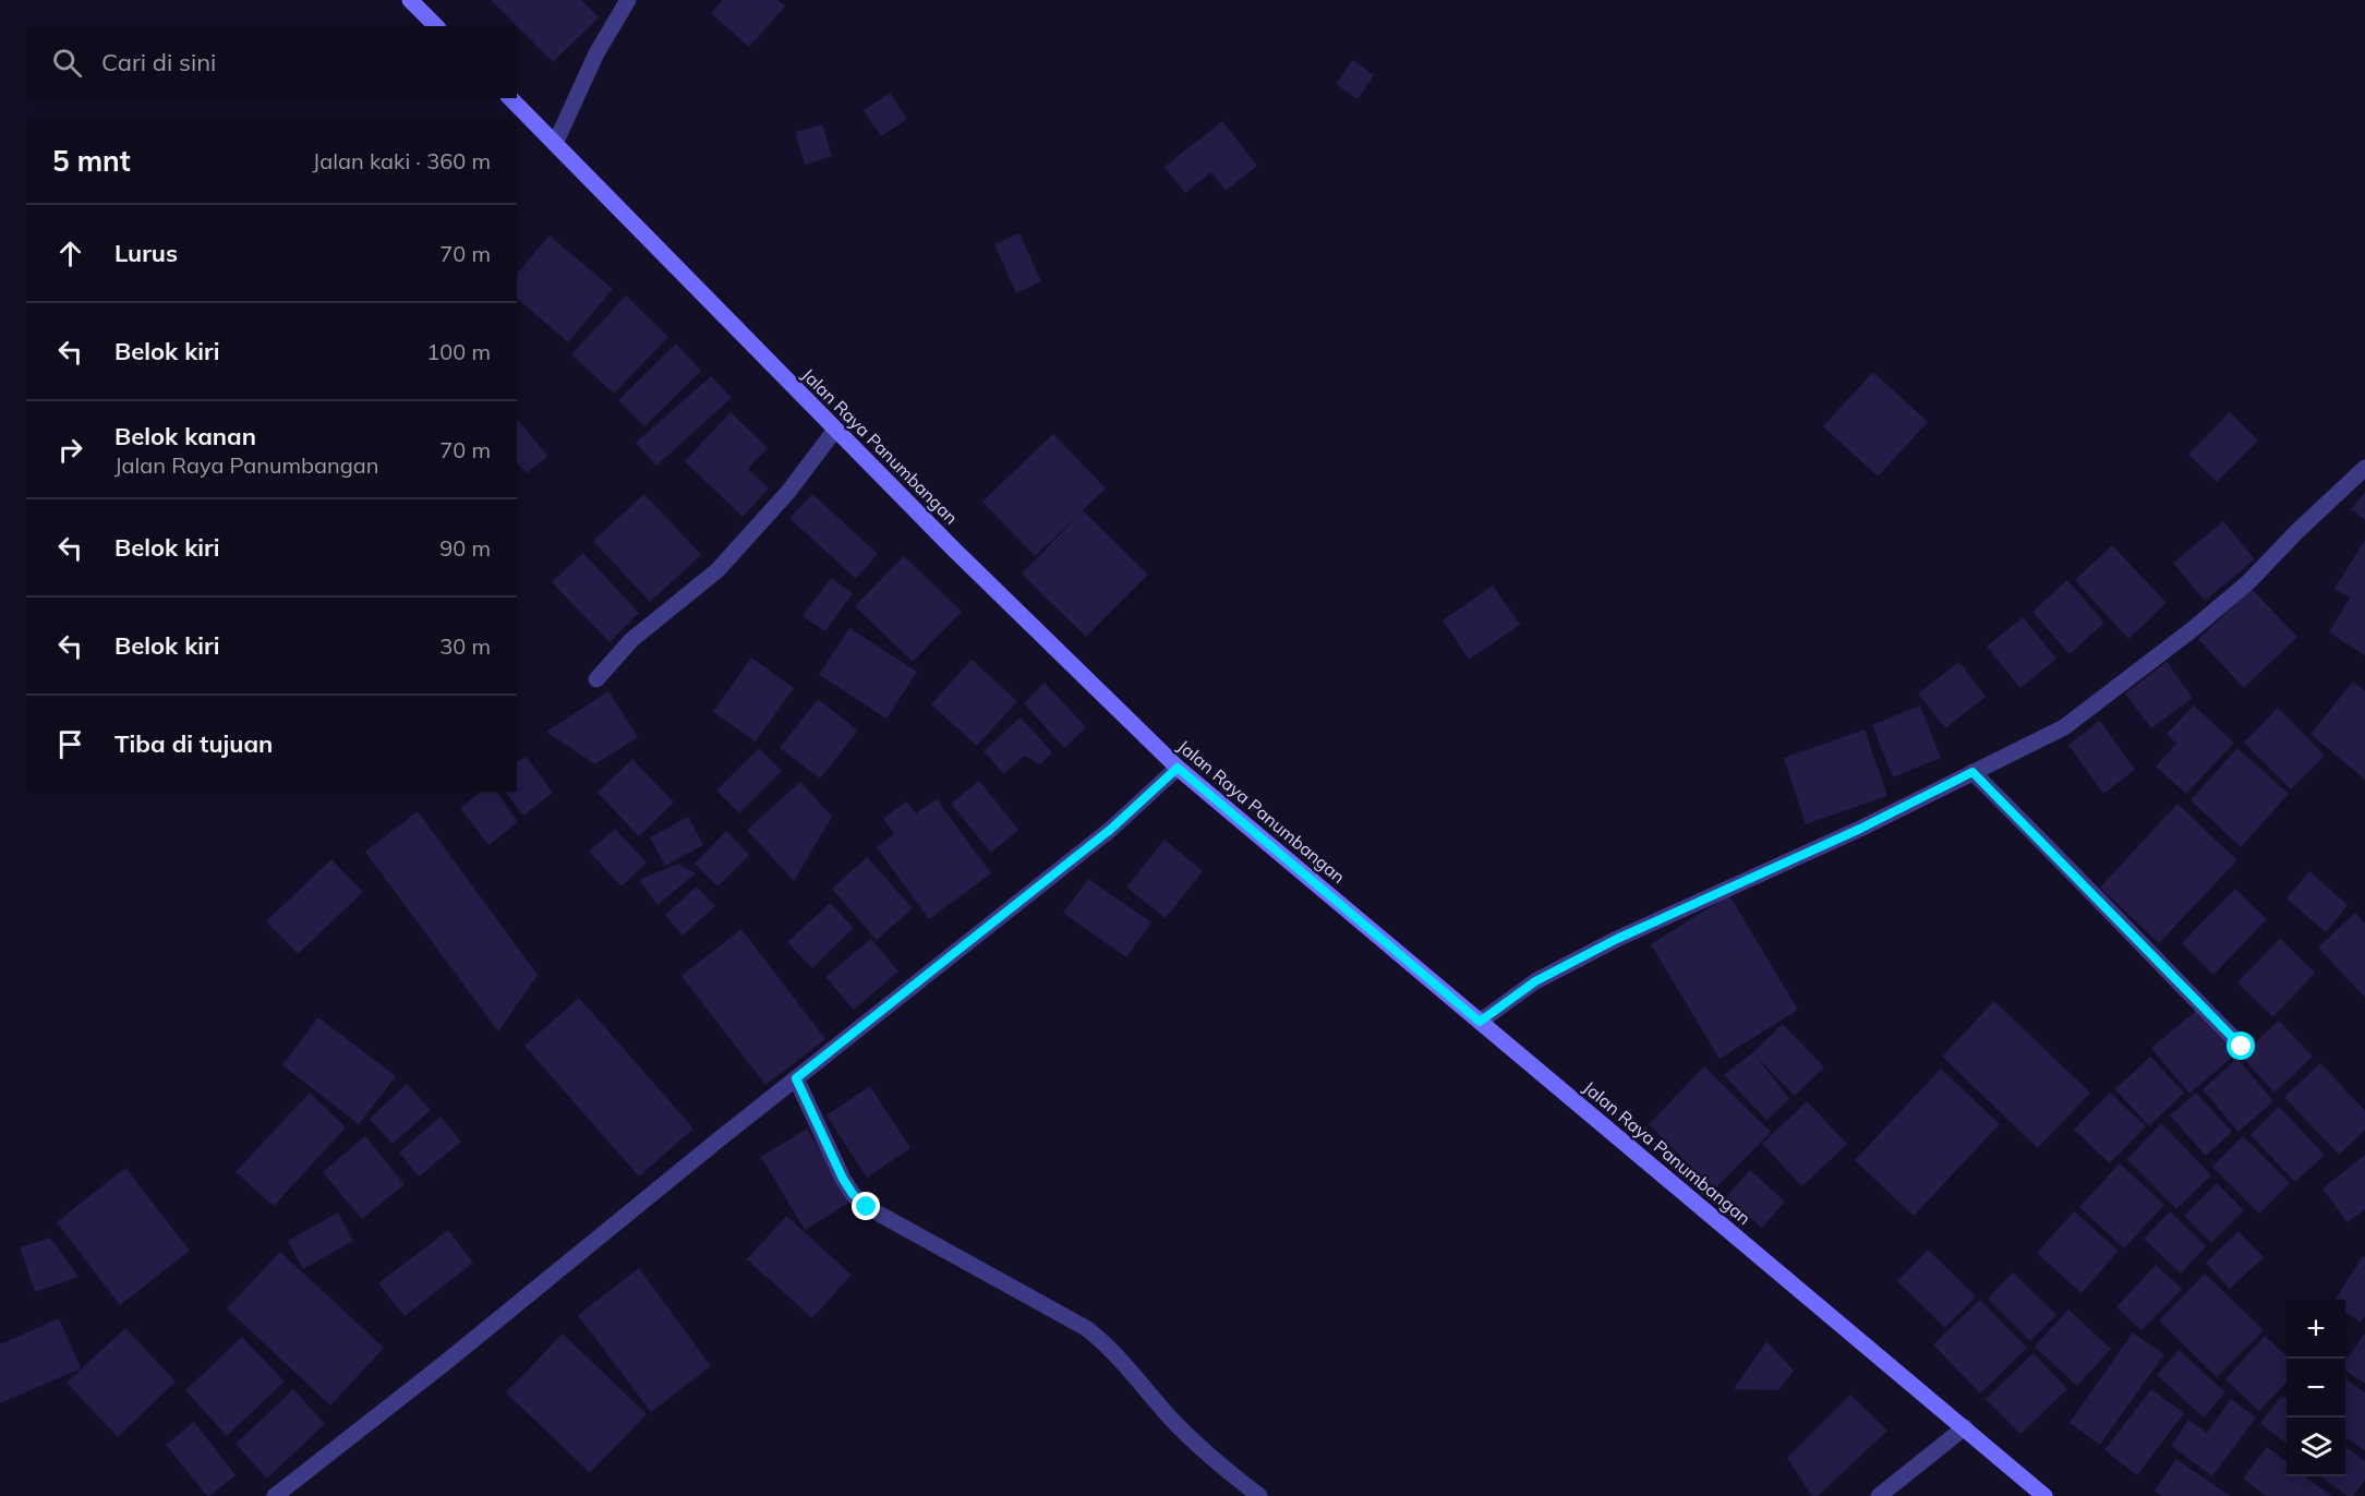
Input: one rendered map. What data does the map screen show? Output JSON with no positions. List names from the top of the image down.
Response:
{
  "streets": {
    "main road": ["Jalan Raya Panumbangan"]
  },
  "page": {
    "search": "Cari di sini",
    "heading": ["5 mnt", "Jalan kaki · 360 m"],
    "list": [
      ["Lurus", "70 m"],
      ["Belok kiri", "100 m"],
      ["Belok kanan", "Jalan Raya Panumbangan", "70 m"],
      ["Belok kiri", "90 m"],
      ["Belok kiri", "30 m"],
      "Tiba di tujuan"
    ],
    "map_buttons": ["+", "−"]
  }
}
